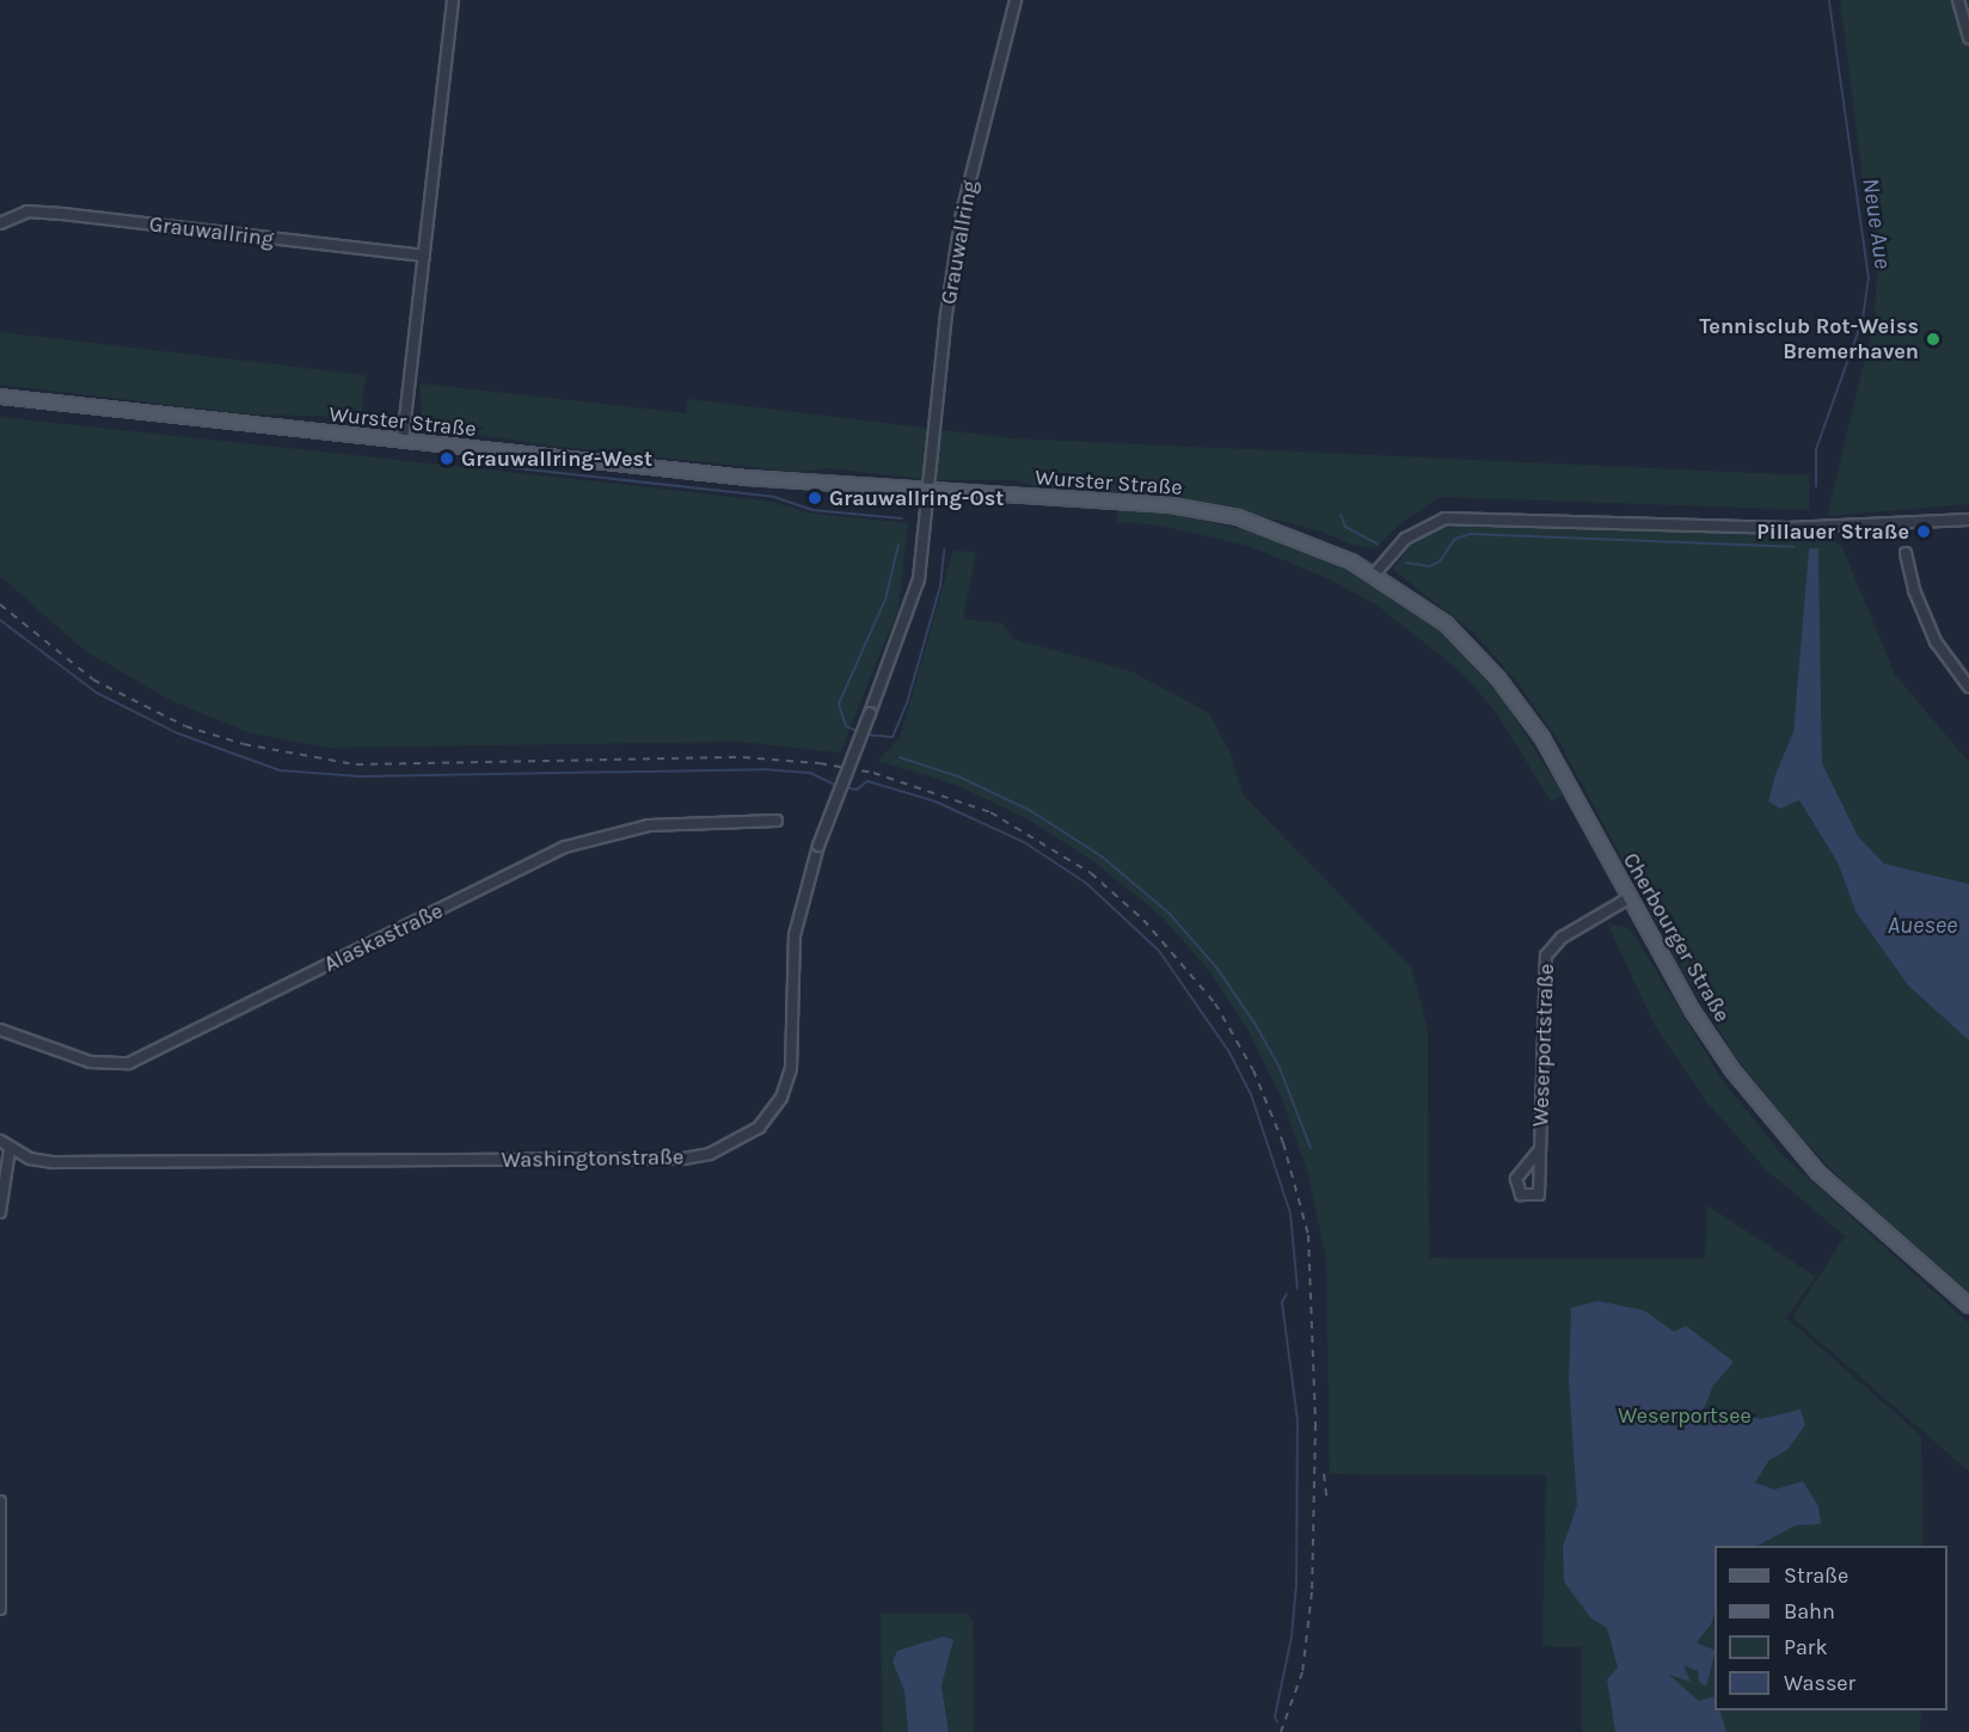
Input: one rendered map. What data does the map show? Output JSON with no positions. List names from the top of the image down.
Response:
{
  "streets": {
    "main road": ["Wurster Straße", "Cherbourger Straße"],
    "street": [
      "Grauwallring",
      "Alaskastraße",
      "Weserportstraße",
      "Washingtonstraße"
    ]
  },
  "crossings": [
    ["Grauwallring", "Wurster Straße"],
    ["Grauwallring", "Washingtonstraße"],
    ["Wurster Straße", "Cherbourger Straße"],
    ["Wurster Straße", "Washingtonstraße"],
    ["Cherbourger Straße", "Weserportstraße"]
  ],
  "water": ["Neue Aue", "Auesee"],
  "parks": ["Weserportsee"],
  "places": [
    "Tennisclub Rot-Weiss Bremerhaven",
    "Grauwallring-West",
    "Grauwallring-Ost",
    "Pillauer Straße"
  ],
  "legend": [
    "Straße",
    "Bahn",
    "Park",
    "Wasser"
  ]
}
